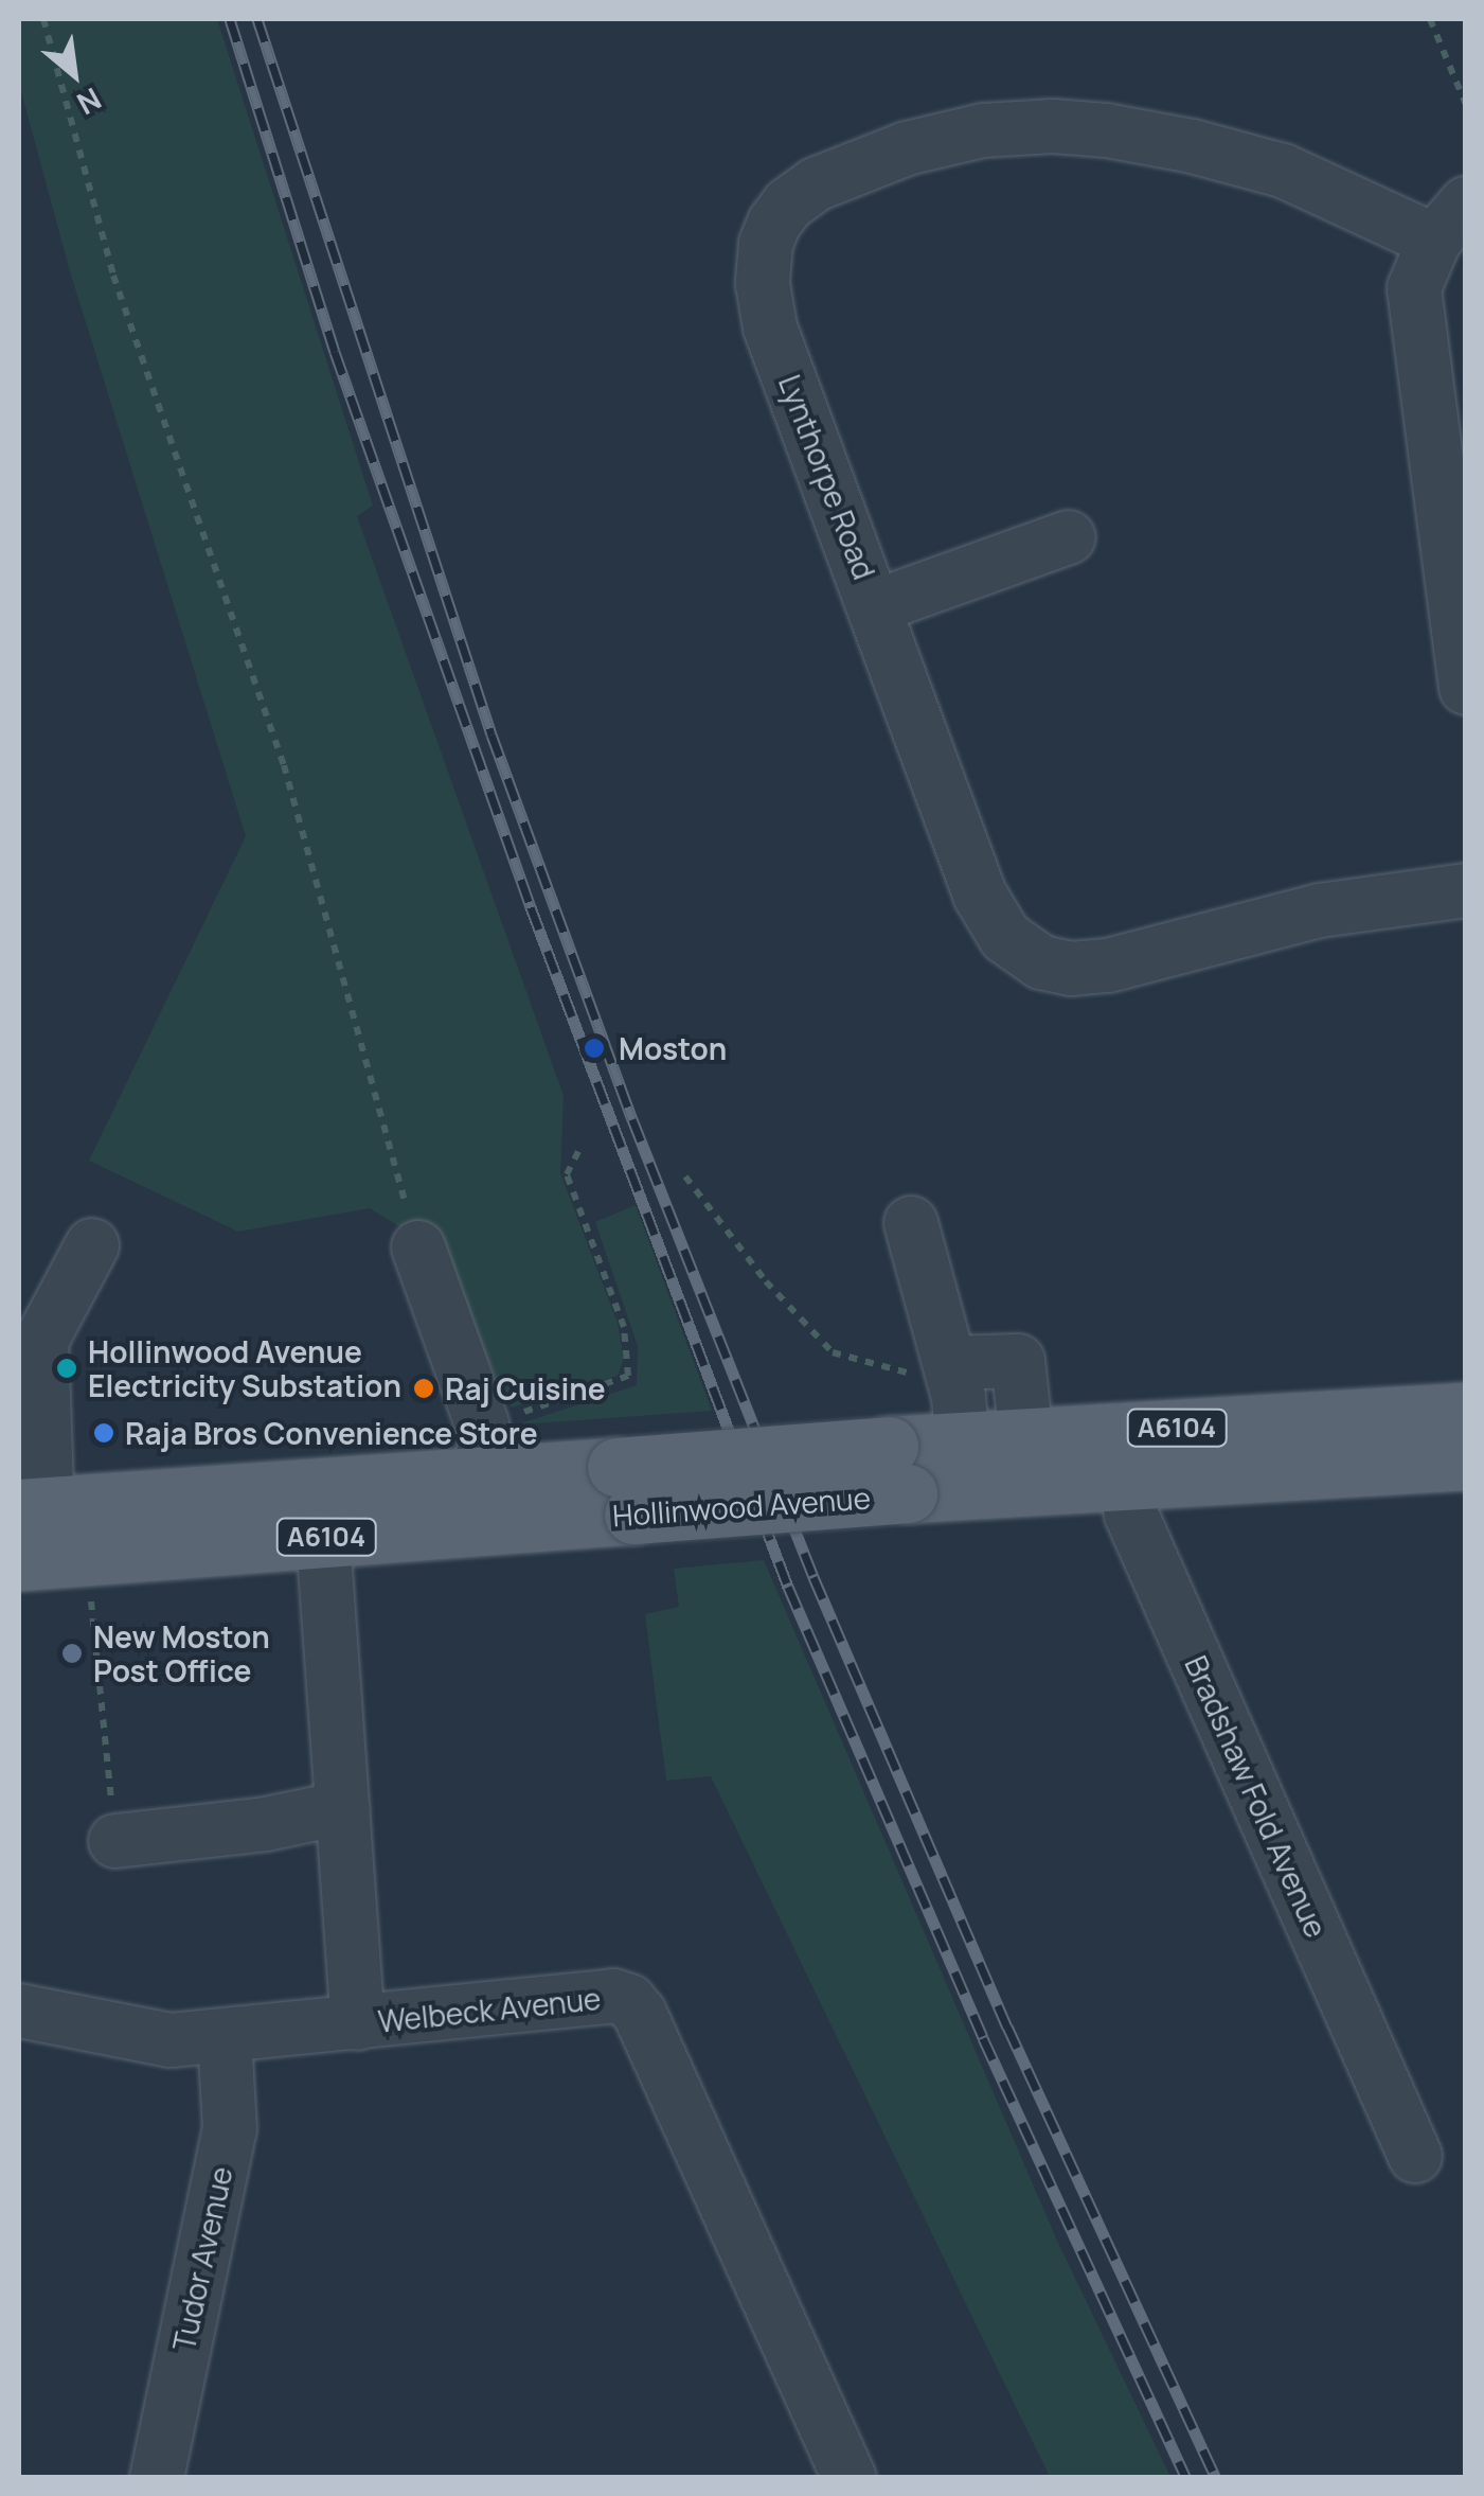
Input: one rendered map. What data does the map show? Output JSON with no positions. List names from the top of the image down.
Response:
{
  "streets": {
    "main road": ["A6104", "Hollinwood Avenue"],
    "street": [
      "Lynthorpe Road",
      "Bradshaw Fold Avenue",
      "Welbeck Avenue",
      "Tudor Avenue"
    ]
  },
  "crossings": [
    ["Hollinwood Avenue", "Bradshaw Fold Avenue"],
    ["Welbeck Avenue", "Tudor Avenue"]
  ],
  "places": [
    "Moston",
    "Hollinwood Avenue Electricity Substation",
    "Raj Cuisine",
    "Raja Bros Convenience Store",
    "New Moston Post Office"
  ],
  "north": "bottom right"
}
